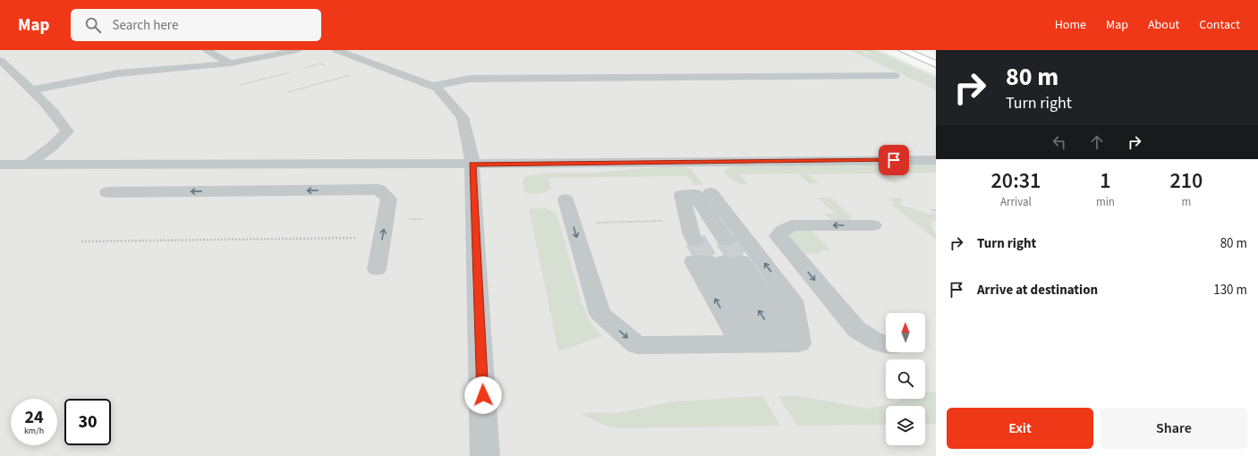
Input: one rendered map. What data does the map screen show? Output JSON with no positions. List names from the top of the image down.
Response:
{
  "north": "top",
  "page": {
    "header": "Map",
    "search": "Search here",
    "nav": [
      "Home",
      "Map",
      "About",
      "Contact"
    ],
    "turn": ["80 m", "Turn right"],
    "eta": [
      "20:31",
      "Arrival",
      "1",
      "min",
      "210",
      "m"
    ],
    "list": [
      {
        "name": "Turn right",
        "value": "80 m"
      },
      {
        "name": "Arrive at destination",
        "value": "130 m"
      }
    ],
    "speed": "24 km/h",
    "limit": "30",
    "buttons": ["Exit", "Share"]
  }
}
